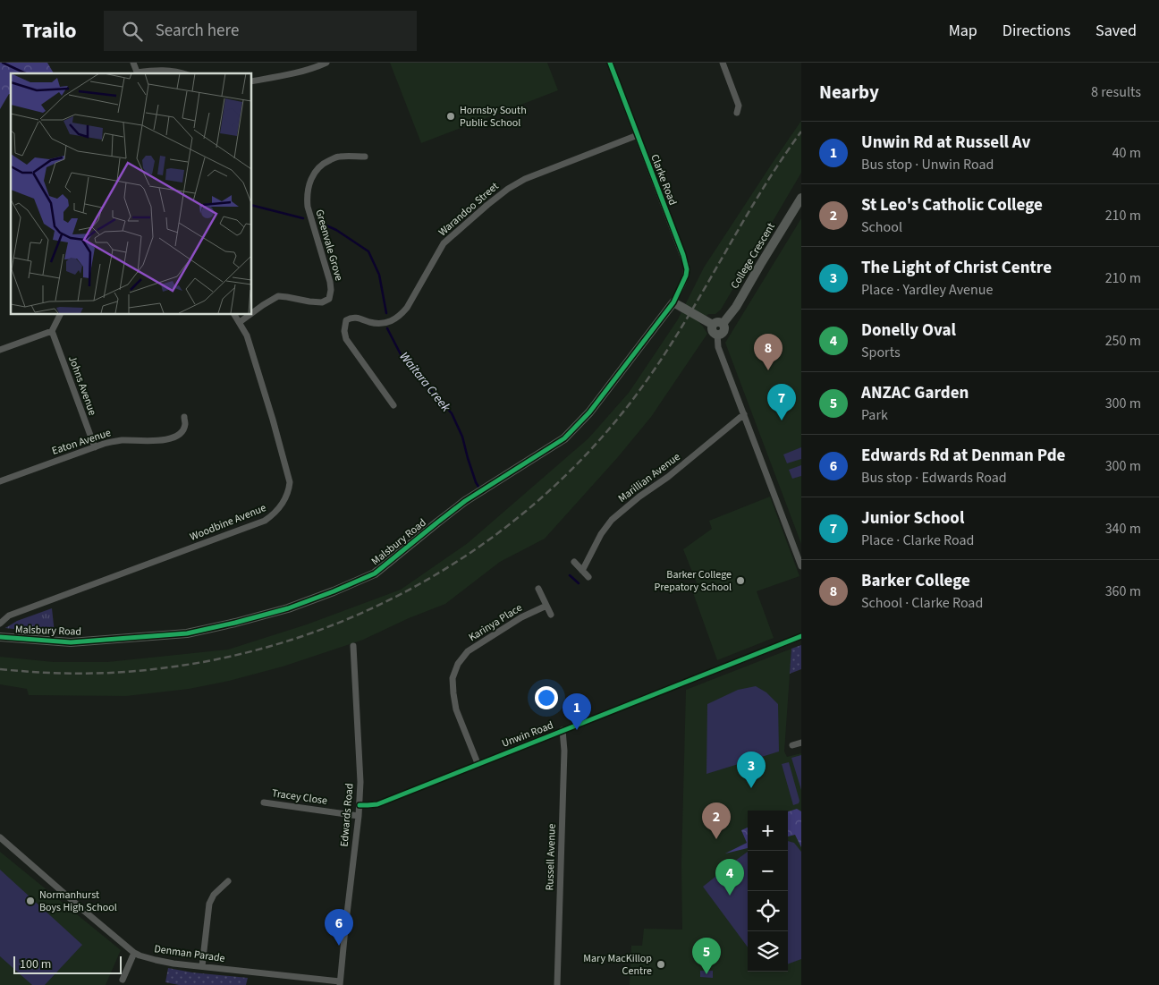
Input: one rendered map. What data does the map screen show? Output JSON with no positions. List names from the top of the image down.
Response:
{
  "streets": {
    "street": [
      "Clarke Road",
      "Warandoo Street",
      "Greenvale Grove",
      "College Crescent",
      "Johns Avenue",
      "Eaton Avenue",
      "Marillian Avenue",
      "Woodbine Avenue",
      "Malsbury Road",
      "Karinya Place",
      "Unwin Road",
      "Tracey Close",
      "Edwards Road",
      "Russell Avenue",
      "Denman Parade"
    ]
  },
  "crossings": [
    ["Clarke Road", "Warandoo Street"],
    ["Clarke Road", "Malsbury Road"],
    ["Greenvale Grove", "Woodbine Avenue"],
    ["Johns Avenue", "Eaton Avenue"],
    ["Karinya Place", "Unwin Road"],
    ["Unwin Road", "Edwards Road"],
    ["Unwin Road", "Russell Avenue"],
    ["Tracey Close", "Edwards Road"],
    ["Edwards Road", "Denman Parade"]
  ],
  "water": ["Waitara Creek"],
  "places": [
    "Hornsby South Public School",
    "Barker College Prepatory School",
    "Normanhurst Boys High School",
    "Mary MacKillop Centre"
  ],
  "scale_bar": "100 m",
  "page": {
    "header": "Trailo",
    "search": "Search here",
    "nav": ["Map", "Directions", "Saved"],
    "heading": ["Nearby", "8 results"],
    "list": [
      {
        "mark": "1",
        "name": "Unwin Rd at Russell Av",
        "note": "Bus stop · Unwin Road",
        "value": "40 m"
      },
      {
        "mark": "2",
        "name": "St Leo's Catholic College",
        "note": "School",
        "value": "210 m"
      },
      {
        "mark": "3",
        "name": "The Light of Christ Centre",
        "note": "Place · Yardley Avenue",
        "value": "210 m"
      },
      {
        "mark": "4",
        "name": "Donelly Oval",
        "note": "Sports",
        "value": "250 m"
      },
      {
        "mark": "5",
        "name": "ANZAC Garden",
        "note": "Park",
        "value": "300 m"
      },
      {
        "mark": "6",
        "name": "Edwards Rd at Denman Pde",
        "note": "Bus stop · Edwards Road",
        "value": "300 m"
      },
      {
        "mark": "7",
        "name": "Junior School",
        "note": "Place · Clarke Road",
        "value": "340 m"
      },
      {
        "mark": "8",
        "name": "Barker College",
        "note": "School · Clarke Road",
        "value": "360 m"
      }
    ],
    "pins": [
      "8",
      "7",
      "1",
      "3",
      "2",
      "4",
      "6",
      "5"
    ],
    "map_buttons": ["+", "−"],
    "scale": "100 m"
  }
}
